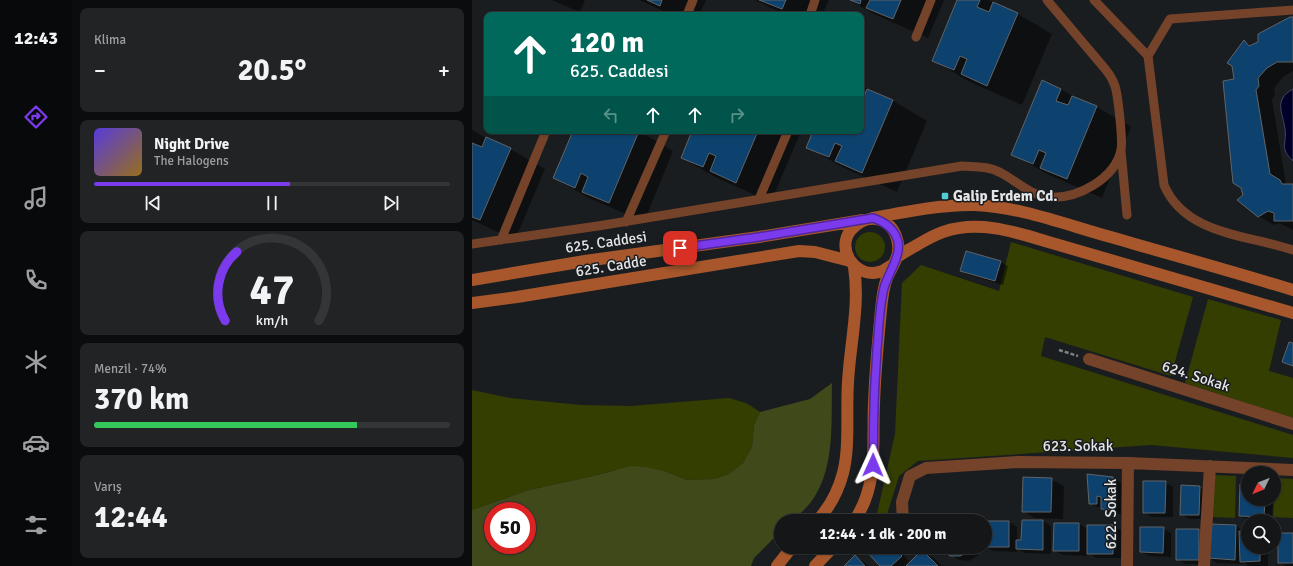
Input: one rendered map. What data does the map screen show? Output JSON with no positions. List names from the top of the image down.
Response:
{
  "streets": {
    "main road": ["625. Caddesi", "625. Cadde"],
    "street": ["624. Sokak", "623. Sokak", "622. Sokak"]
  },
  "crossings": [
    ["625. Caddesi", "625. Cadde"],
    ["623. Sokak", "622. Sokak"]
  ],
  "places": {
    "transit": ["Galip Erdem Cd."]
  },
  "north": "bottom left",
  "page": {
    "tabs": "12:43",
    "tile": [
      "Klima",
      ["Menzil · 74%", "370 km"],
      ["Varış", "12:44"]
    ],
    "turn": ["120 m", "625. Caddesi"],
    "heat": ["−", "20.5°", "+"],
    "song": ["Night Drive", "The Halogens"],
    "limit": "50",
    "trip": "12:44 · 1 dk · 200 m",
    "gauge": ["47", "km/h"]
  }
}
